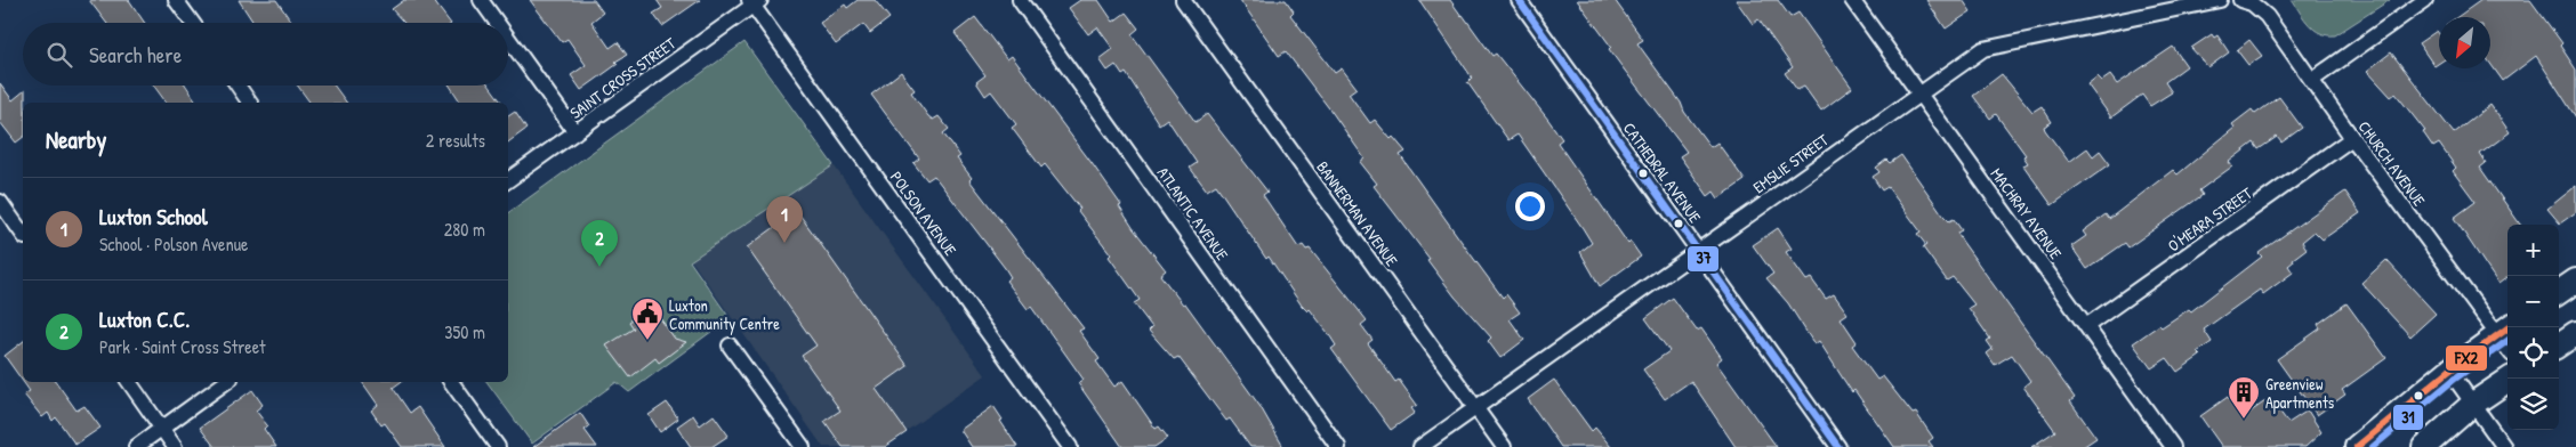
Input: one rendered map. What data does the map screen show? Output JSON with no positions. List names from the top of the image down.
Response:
{
  "streets": {
    "street": [
      "SAINT CROSS STREET",
      "EMSLIE STREET",
      "CHURCH AVENUE",
      "CATHEDRAL AVENUE",
      "POLSON AVENUE",
      "ATLANTIC AVENUE",
      "BANNERMAN AVENUE",
      "MACHRAY AVENUE",
      "O'MEARA STREET"
    ]
  },
  "crossings": [
    ["SAINT CROSS STREET", "POLSON AVENUE"],
    ["EMSLIE STREET", "CATHEDRAL AVENUE"],
    ["EMSLIE STREET", "BANNERMAN AVENUE"],
    ["EMSLIE STREET", "MACHRAY AVENUE"],
    ["CHURCH AVENUE", "O'MEARA STREET"],
    ["MACHRAY AVENUE", "O'MEARA STREET"]
  ],
  "places": {
    "public building": ["Luxton Community Centre"],
    "building": ["Greenview Apartments"]
  },
  "lines": ["transit line 37", "transit line FX2", "transit line 31"],
  "north": "bottom left",
  "page": {
    "search": "Search here",
    "heading": ["Nearby", "2 results"],
    "list": [
      {
        "mark": "1",
        "name": "Luxton School",
        "note": "School · Polson Avenue",
        "value": "280 m"
      },
      {
        "mark": "2",
        "name": "Luxton C.C.",
        "note": "Park · Saint Cross Street",
        "value": "350 m"
      }
    ],
    "pins": ["1", "2"],
    "map_buttons": ["+", "−"]
  }
}
